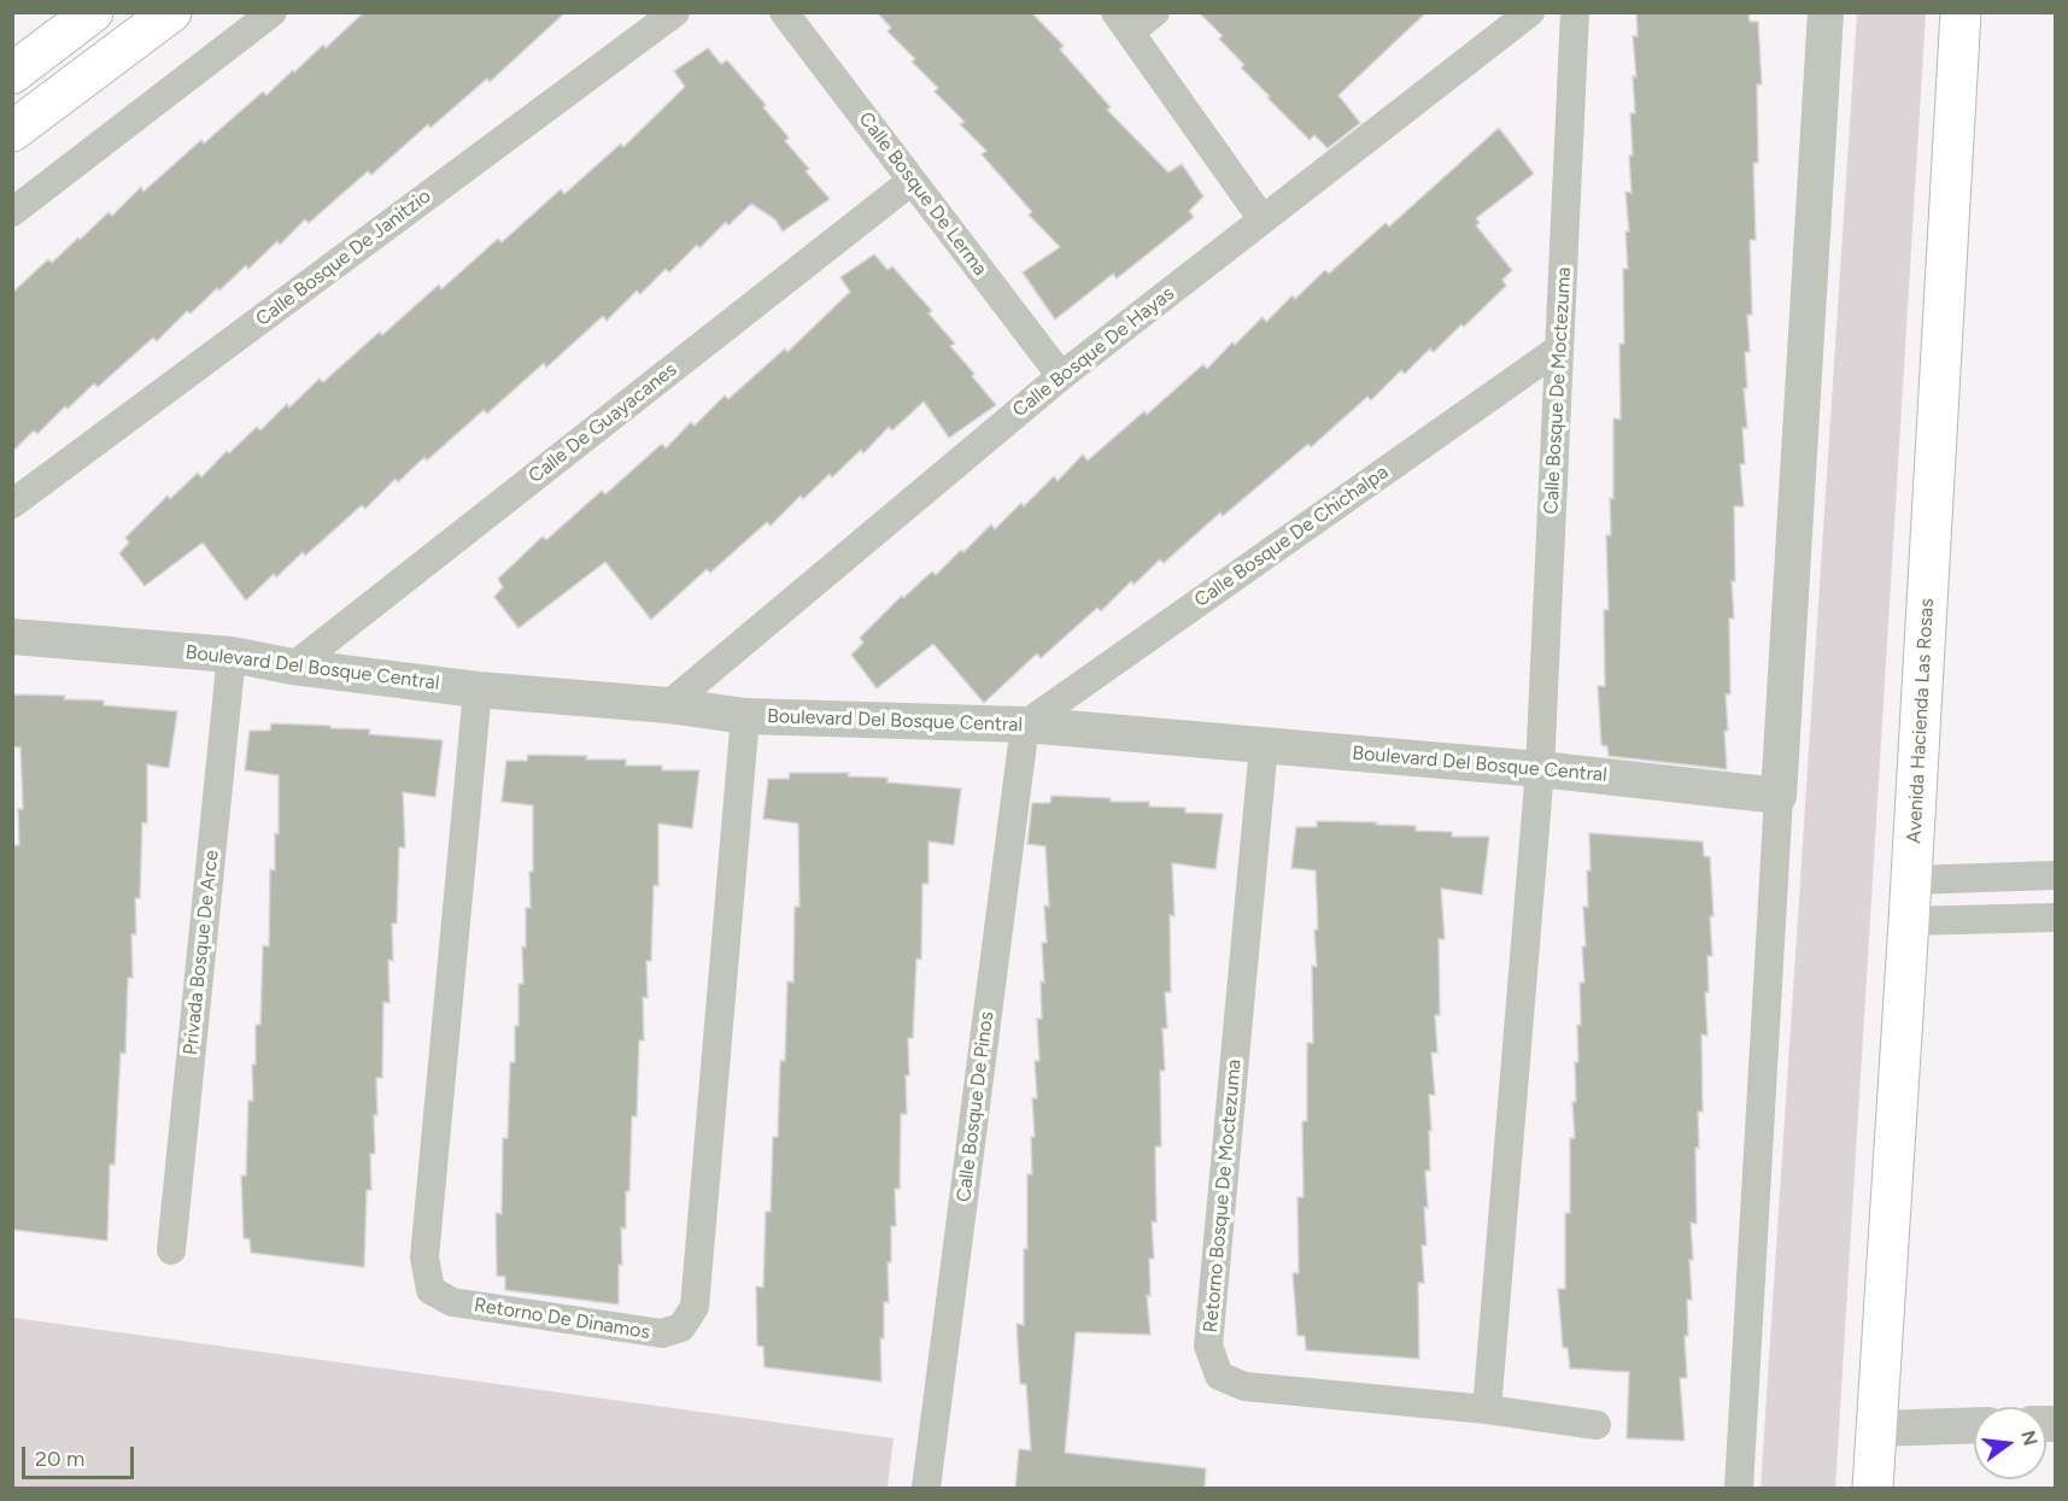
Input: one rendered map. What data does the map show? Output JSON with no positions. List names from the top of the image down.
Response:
{
  "streets": {
    "main road": ["Avenida Hacienda Las Rosas"],
    "street": [
      "Calle Bosque De Lerma",
      "Calle Bosque De Janitzio",
      "Calle Bosque De Hayas",
      "Calle Bosque De Moctezuma",
      "Calle De Guayacanes",
      "Calle Bosque De Chichalpa",
      "Boulevard Del Bosque Central",
      "Privada Bosque De Arce",
      "Calle Bosque De Pinos",
      "Retorno Bosque De Moctezuma",
      "Retorno De Dinamos"
    ]
  },
  "crossings": [
    ["Calle Bosque De Lerma", "Calle Bosque De Hayas"],
    ["Calle Bosque De Lerma", "Calle De Guayacanes"],
    ["Calle Bosque De Hayas", "Boulevard Del Bosque Central"],
    ["Calle Bosque De Moctezuma", "Calle Bosque De Chichalpa"],
    ["Calle Bosque De Moctezuma", "Boulevard Del Bosque Central"],
    ["Calle De Guayacanes", "Boulevard Del Bosque Central"],
    ["Calle Bosque De Chichalpa", "Boulevard Del Bosque Central"],
    ["Calle Bosque De Chichalpa", "Calle Bosque De Pinos"],
    ["Boulevard Del Bosque Central", "Privada Bosque De Arce"],
    ["Boulevard Del Bosque Central", "Calle Bosque De Pinos"],
    ["Boulevard Del Bosque Central", "Retorno Bosque De Moctezuma"],
    ["Boulevard Del Bosque Central", "Retorno De Dinamos"]
  ],
  "scale_bar": "20 m",
  "north": "right"
}
